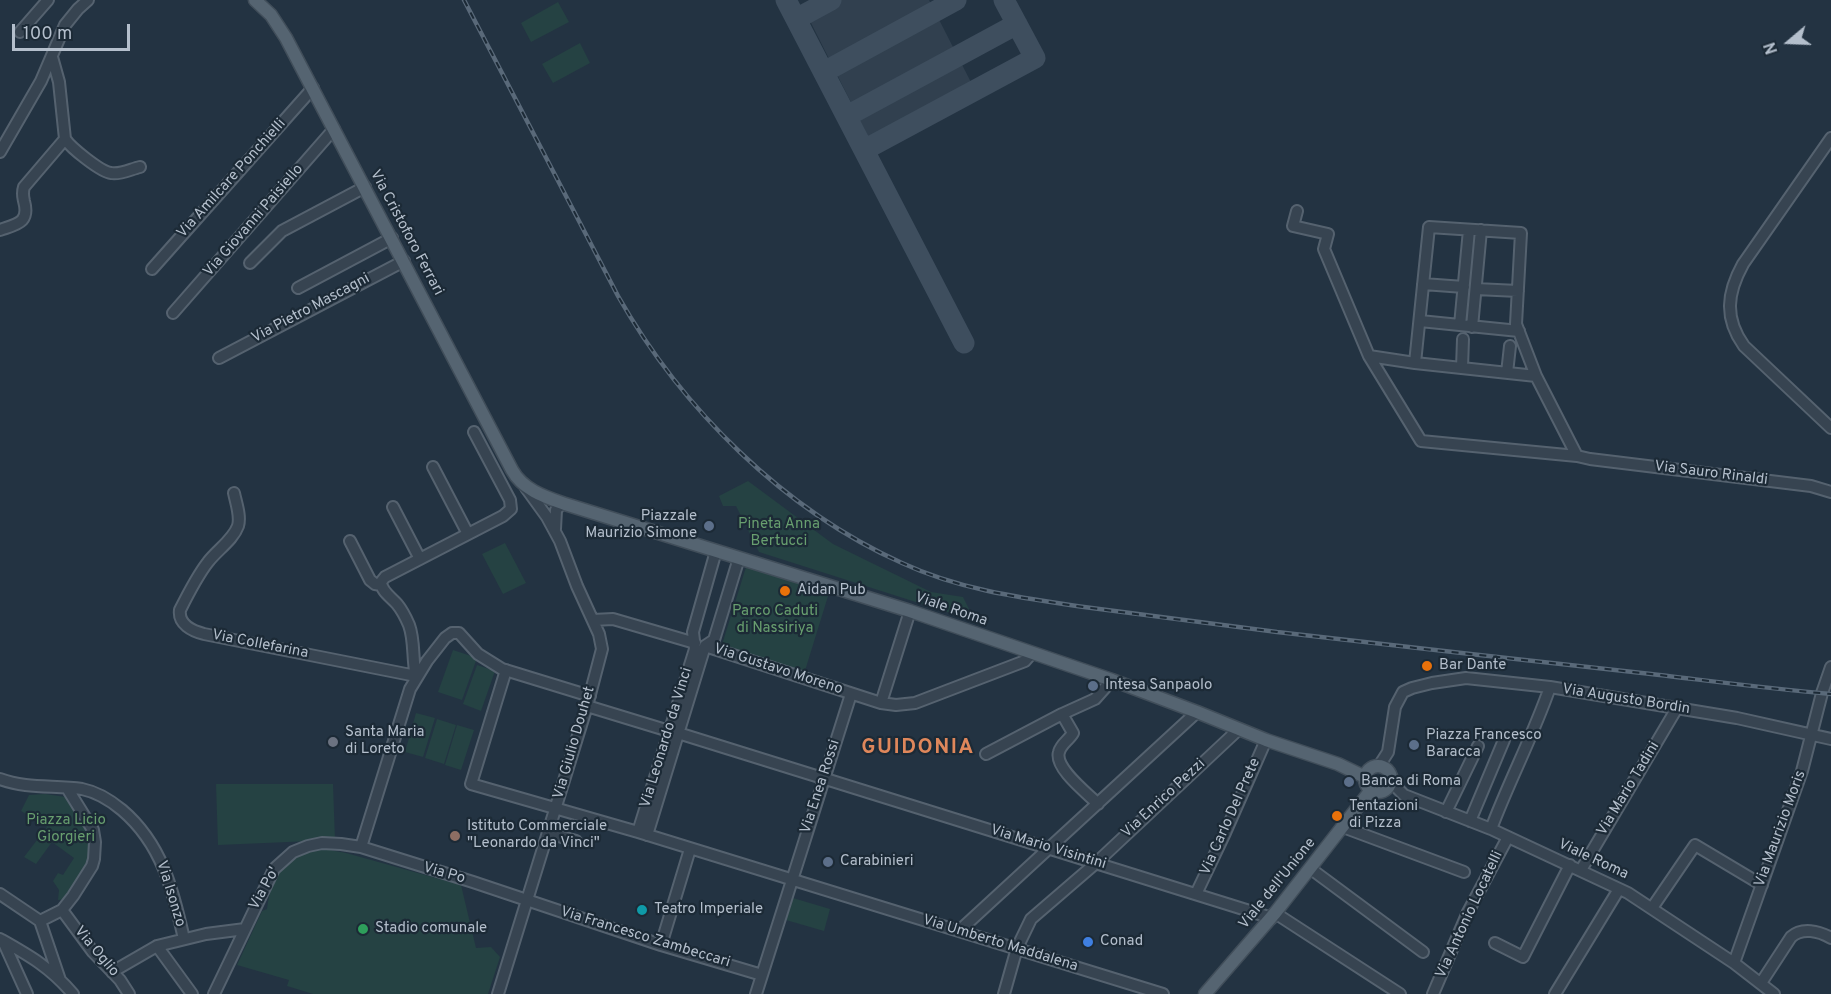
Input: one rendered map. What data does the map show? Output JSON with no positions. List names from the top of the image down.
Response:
{
  "streets": {
    "main road": ["Via Cristoforo Ferrari", "Viale Roma", "Viale dell'Unione"],
    "street": [
      "Via Amilcare Ponchielli",
      "Via Giovanni Paisiello",
      "Via Pietro Mascagni",
      "Via Sauro Rinaldi",
      "Via Collefarina",
      "Via Gustavo Moreno",
      "Via Augusto Bordin",
      "Via Leonardo da Vinci",
      "Via Giulio Douhet",
      "Via Enea Rossi",
      "Via Mario Tadini",
      "Via Enrico Pezzi",
      "Via Carlo Del Prete",
      "Via Maurizio Moris",
      "Via Mario Visintini",
      "Via Po",
      "Via Po'",
      "Via Isonzo",
      "Via Antonio Locatelli",
      "Via Francesco Zambeccari",
      "Via Umberto Maddalena",
      "Via Oglio"
    ]
  },
  "crossings": [
    ["Via Amilcare Ponchielli", "Via Cristoforo Ferrari"],
    ["Via Giovanni Paisiello", "Via Cristoforo Ferrari"],
    ["Via Cristoforo Ferrari", "Via Pietro Mascagni"],
    ["Via Cristoforo Ferrari", "Viale Roma"],
    ["Via Cristoforo Ferrari", "Via Giulio Douhet"],
    ["Viale Roma", "Via Gustavo Moreno"],
    ["Viale Roma", "Via Augusto Bordin"],
    ["Viale Roma", "Via Giulio Douhet"],
    ["Viale Roma", "Via Mario Tadini"],
    ["Viale Roma", "Via Enrico Pezzi"],
    ["Viale Roma", "Via Carlo Del Prete"],
    ["Viale Roma", "Via Maurizio Moris"],
    ["Viale Roma", "Viale dell'Unione"],
    ["Viale Roma", "Via Antonio Locatelli"],
    ["Via Collefarina", "Via Mario Visintini"],
    ["Via Gustavo Moreno", "Via Leonardo da Vinci"],
    ["Via Gustavo Moreno", "Via Giulio Douhet"],
    ["Via Gustavo Moreno", "Via Enea Rossi"],
    ["Via Augusto Bordin", "Via Mario Tadini"],
    ["Via Augusto Bordin", "Via Maurizio Moris"],
    ["Via Augusto Bordin", "Viale dell'Unione"],
    ["Via Leonardo da Vinci", "Via Mario Visintini"],
    ["Via Leonardo da Vinci", "Via Umberto Maddalena"],
    ["Via Giulio Douhet", "Via Mario Visintini"],
    ["Via Giulio Douhet", "Via Po"],
    ["Via Giulio Douhet", "Via Francesco Zambeccari"],
    ["Via Giulio Douhet", "Via Umberto Maddalena"],
    ["Via Enea Rossi", "Via Mario Visintini"],
    ["Via Enea Rossi", "Via Francesco Zambeccari"],
    ["Via Enea Rossi", "Via Umberto Maddalena"],
    ["Via Enrico Pezzi", "Via Mario Visintini"],
    ["Via Enrico Pezzi", "Via Umberto Maddalena"],
    ["Via Carlo Del Prete", "Via Mario Visintini"],
    ["Via Mario Visintini", "Viale dell'Unione"],
    ["Via Mario Visintini", "Via Umberto Maddalena"],
    ["Via Po", "Via Po'"],
    ["Via Po", "Via Francesco Zambeccari"]
  ],
  "districts": ["GUIDONIA"],
  "parks": ["Pineta Anna Bertucci", "Parco Caduti di Nassiriya", "Piazza Licio Giorgieri"],
  "places": [
    "Piazzale Maurizio Simone",
    "Aidan Pub",
    "Bar Dante",
    "Intesa Sanpaolo",
    "Santa Maria di Loreto",
    "Piazza Francesco Baracca",
    "Banca di Roma",
    "Tentazioni di Pizza",
    "Istituto Commerciale \"Leonardo da Vinci\"",
    "Carabinieri",
    "Teatro Imperiale",
    "Stadio comunale",
    "Conad"
  ],
  "scale_bar": "100 m",
  "north": "left"
}
